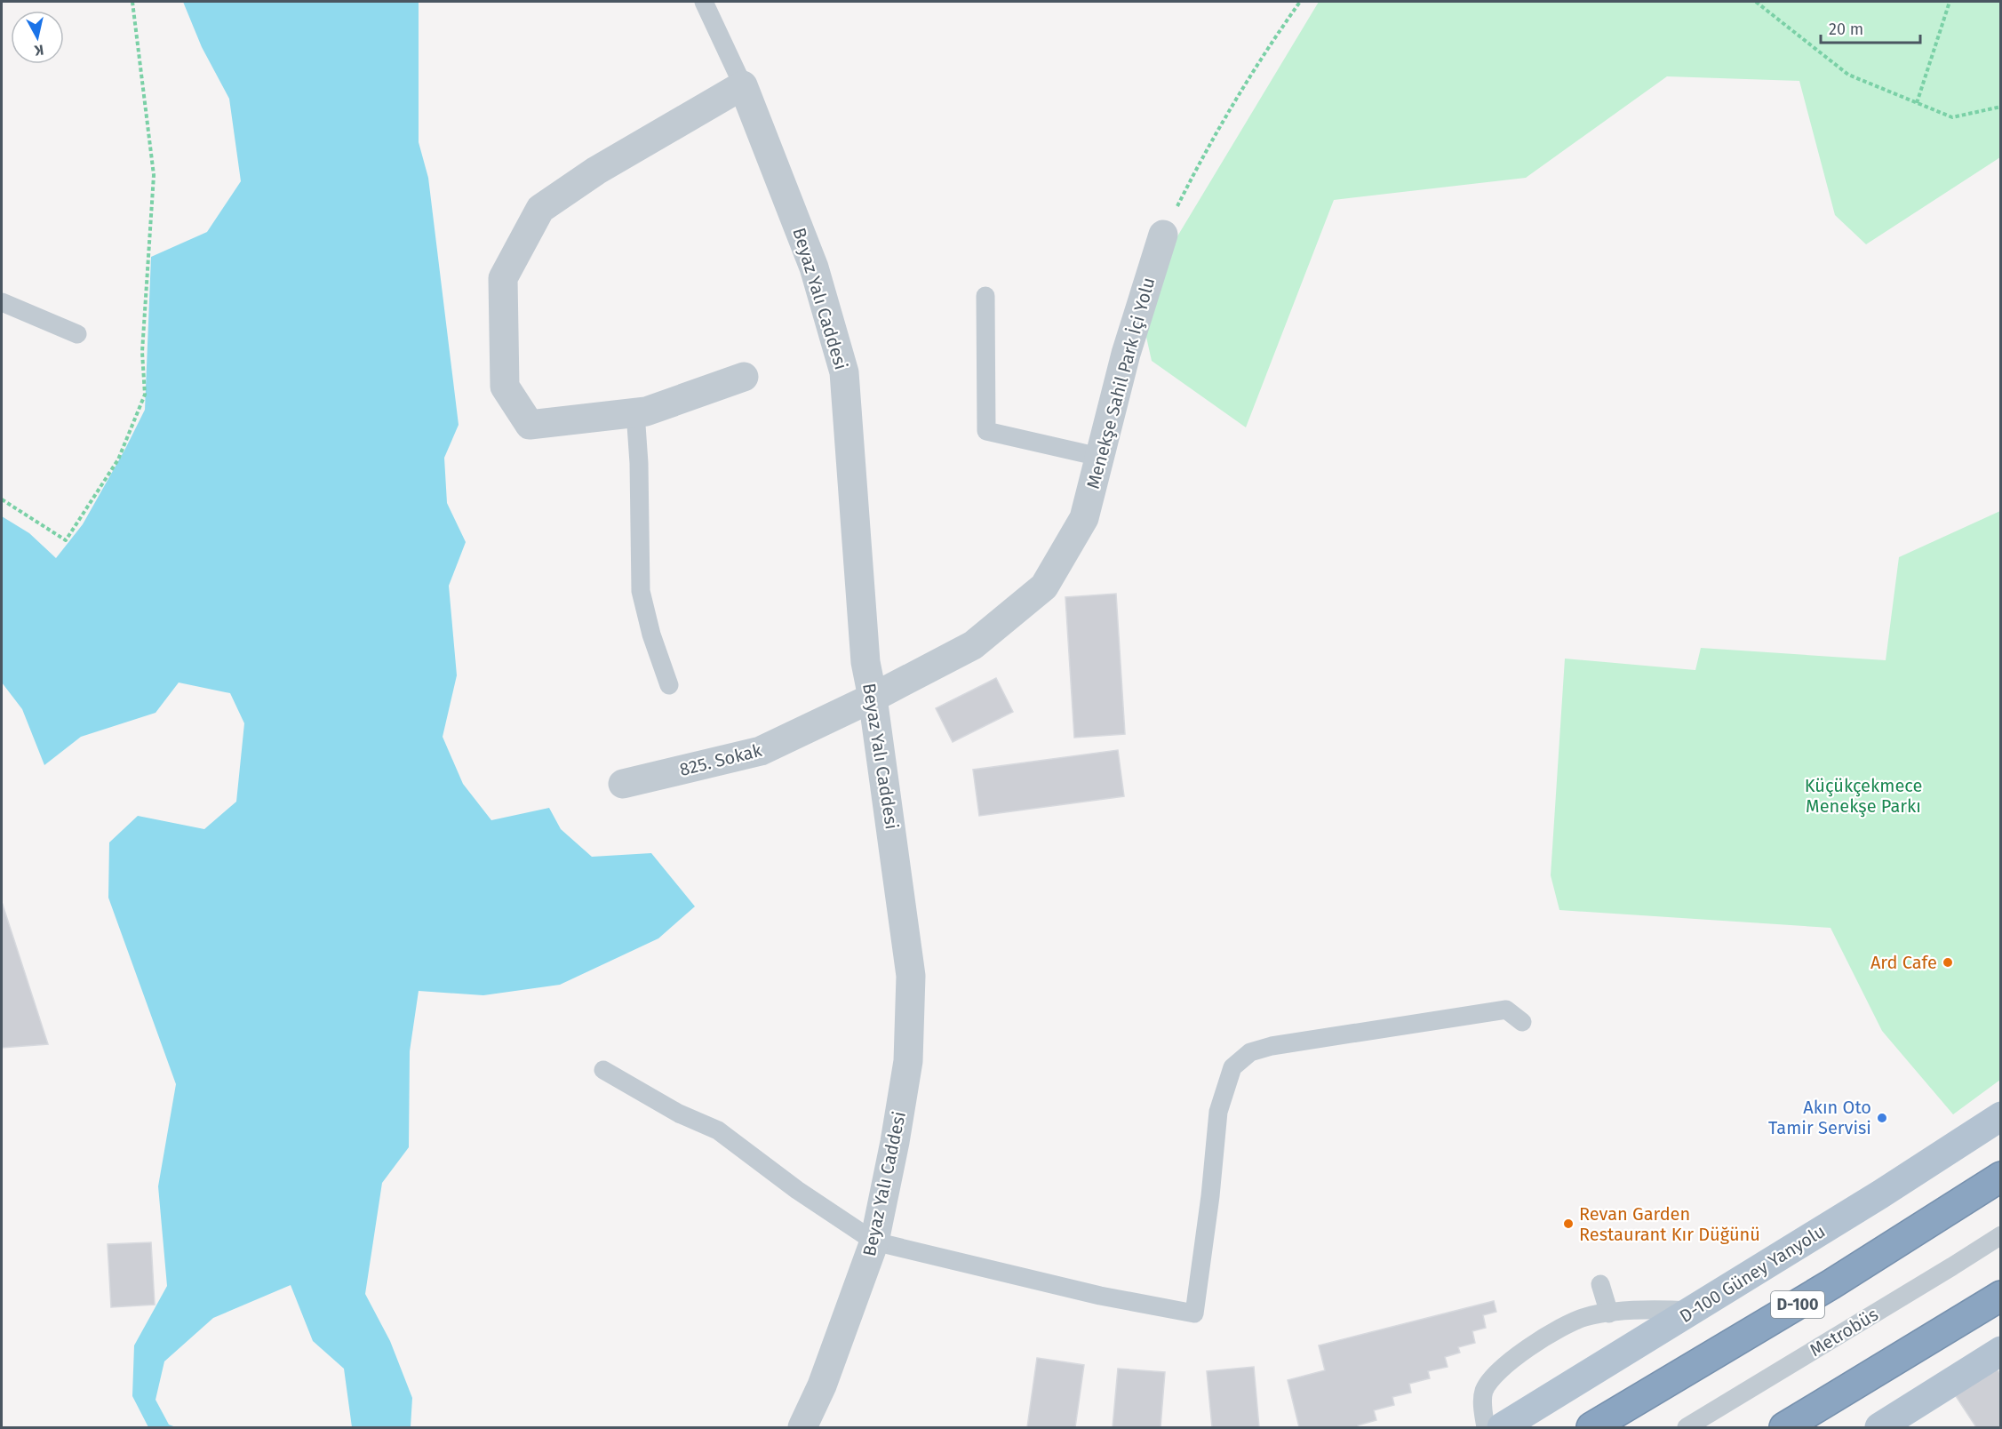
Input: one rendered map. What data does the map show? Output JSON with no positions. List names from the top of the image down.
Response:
{
  "streets": {
    "highway": ["D-100"],
    "main road": ["D-100 Güney Yanyolu"],
    "street": ["Beyaz Yalı Caddesi", "Menekşe Sahil Park İçi Yolu", "825. Sokak"],
    "lane": ["Metrobüs"]
  },
  "crossings": [
    ["Beyaz Yalı Caddesi", "Menekşe Sahil Park İçi Yolu"],
    ["Beyaz Yalı Caddesi", "825. Sokak"],
    ["Menekşe Sahil Park İçi Yolu", "825. Sokak"]
  ],
  "parks": ["Küçükçekmece Menekşe Parkı"],
  "places": ["Ard Cafe", "Akın Oto Tamir Servisi", "Revan Garden Restaurant Kır Düğünü"],
  "scale_bar": "20 m",
  "north": "bottom"
}
